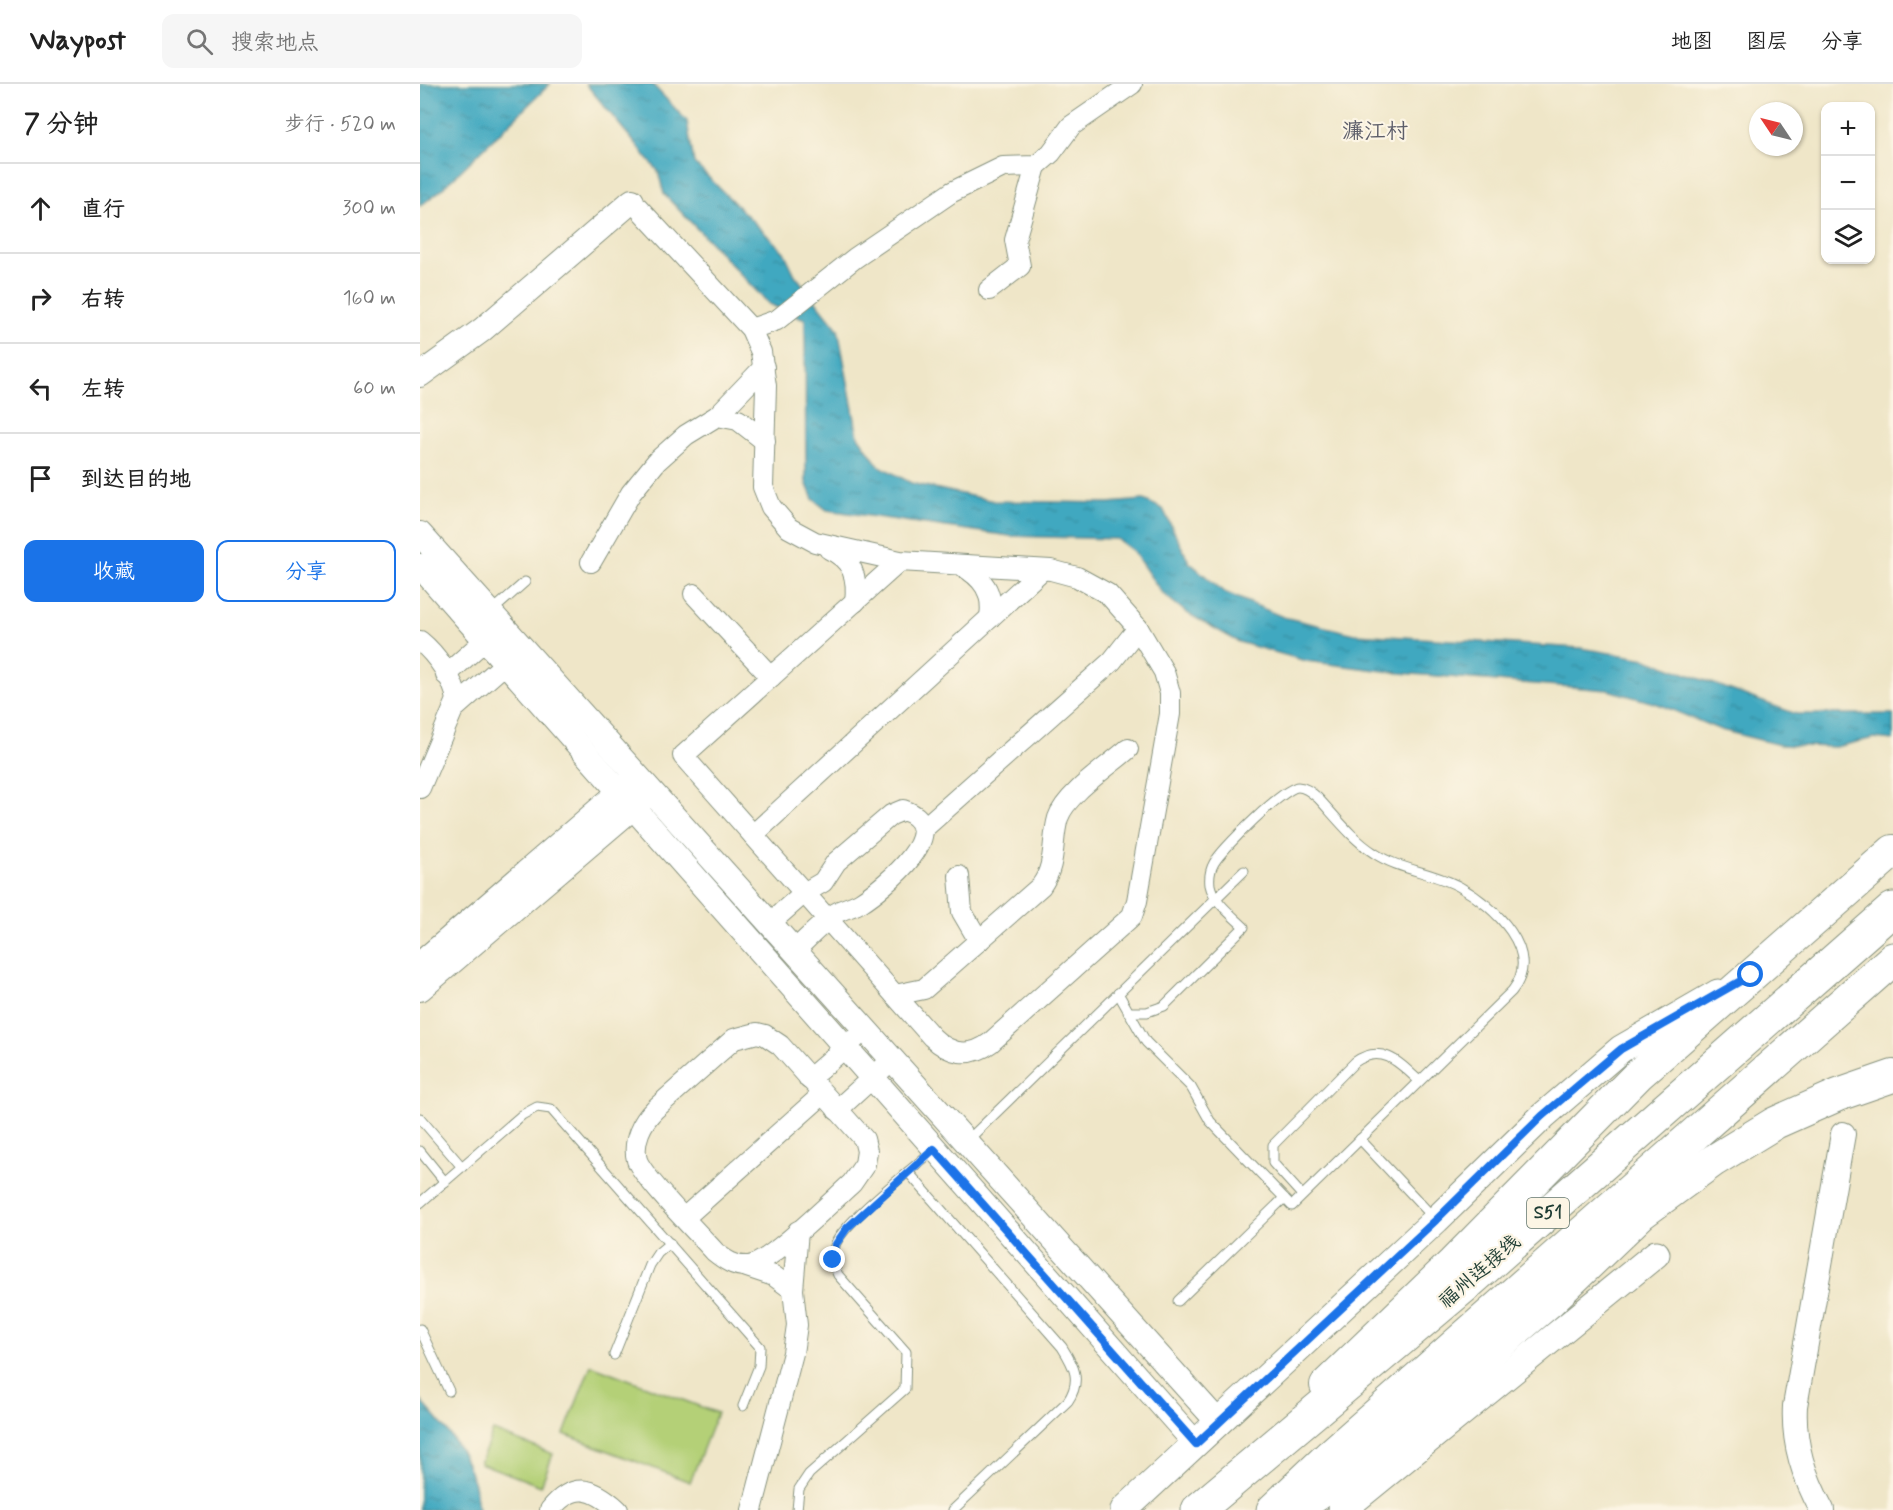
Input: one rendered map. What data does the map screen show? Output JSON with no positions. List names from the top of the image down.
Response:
{
  "streets": {
    "highway": ["S51", "福州连接线"]
  },
  "districts": ["濂江村"],
  "north": "top left",
  "page": {
    "header": "Waypost",
    "search": "搜索地点",
    "nav": ["地图", "图层", "分享"],
    "heading": ["7 分钟", "步行 · 520 m"],
    "map_buttons": ["+", "−"],
    "list": [
      ["直行", "300 m"],
      ["右转", "160 m"],
      ["左转", "60 m"],
      "到达目的地"
    ],
    "buttons": ["收藏", "分享"]
  }
}
